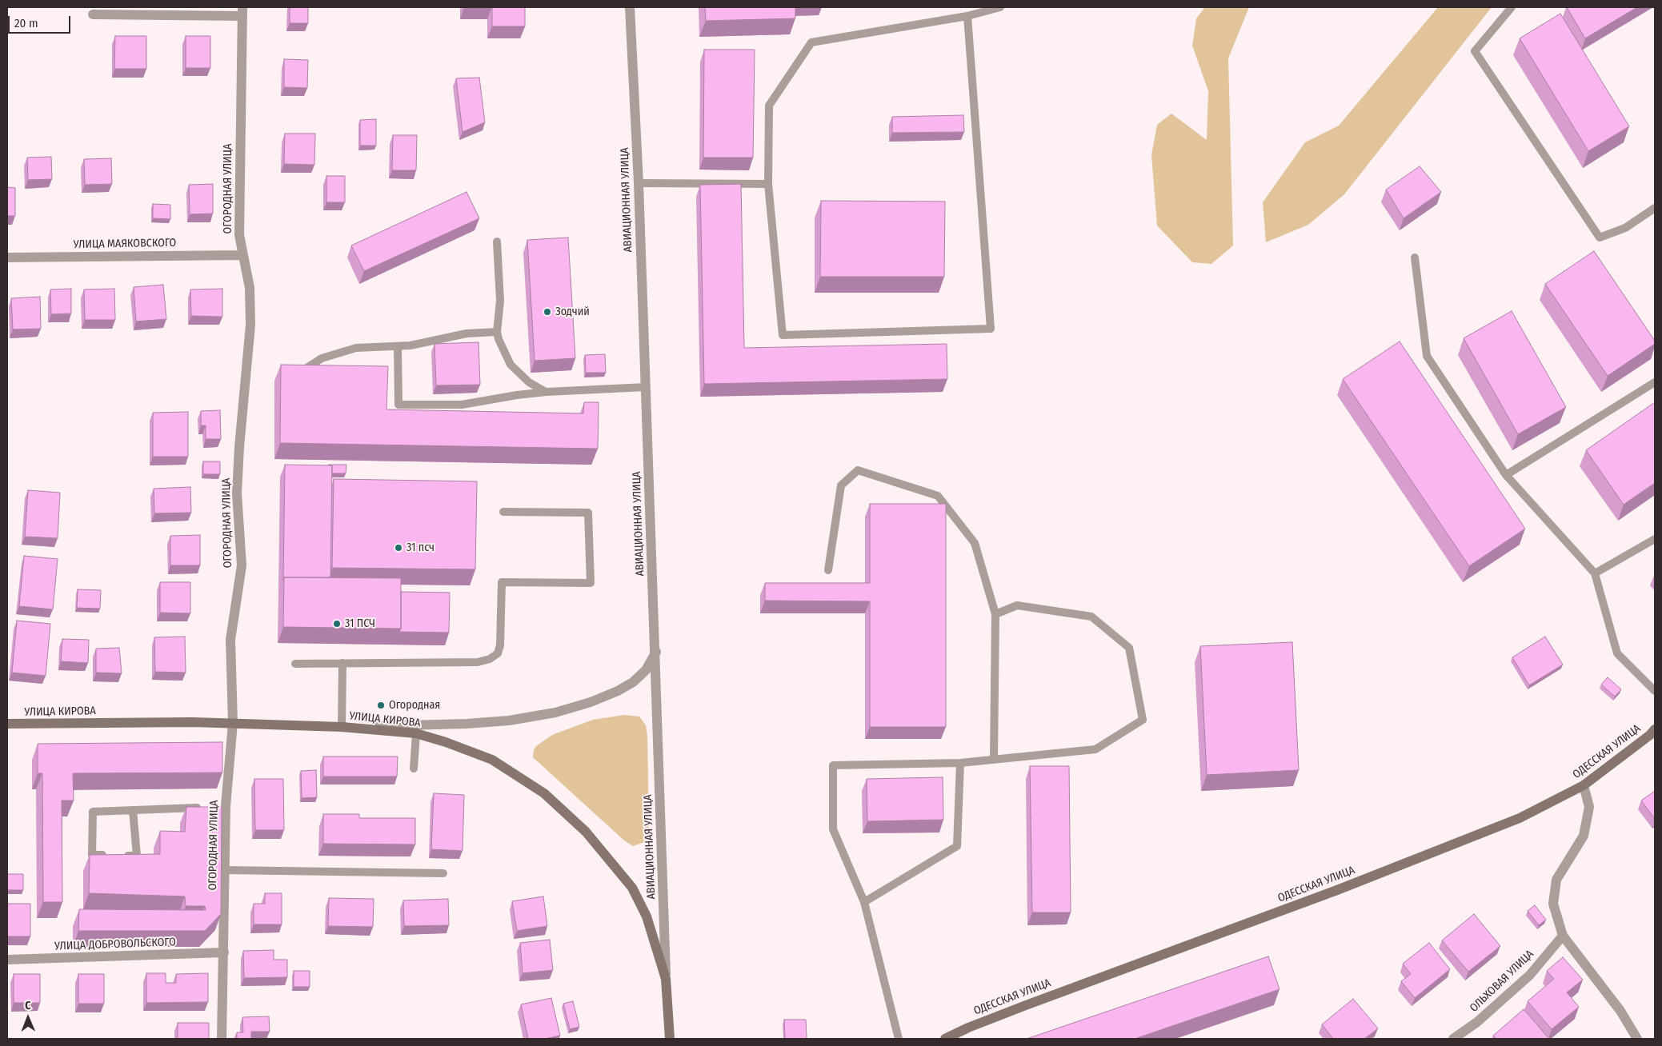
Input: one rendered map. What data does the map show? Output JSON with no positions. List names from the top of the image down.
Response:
{
  "streets": {
    "main road": ["АВИАЦИОННАЯ УЛИЦА", "УЛИЦА КИРОВА", "ОДЕССКАЯ УЛИЦА"],
    "street": [
      "ОГОРОДНАЯ УЛИЦА",
      "УЛИЦА МАЯКОВСКОГО",
      "УЛИЦА ДОБРОВОЛЬСКОГО",
      "ОЛЬХОВАЯ УЛИЦА"
    ]
  },
  "crossings": [
    ["ОГОРОДНАЯ УЛИЦА", "УЛИЦА МАЯКОВСКОГО"],
    ["ОГОРОДНАЯ УЛИЦА", "УЛИЦА КИРОВА"],
    ["ОГОРОДНАЯ УЛИЦА", "УЛИЦА ДОБРОВОЛЬСКОГО"],
    ["АВИАЦИОННАЯ УЛИЦА", "УЛИЦА КИРОВА"]
  ],
  "places": [
    "Зодчий",
    "31 псч",
    "31 ПСЧ",
    "Огородная"
  ],
  "scale_bar": "20 m",
  "north": "top"
}
